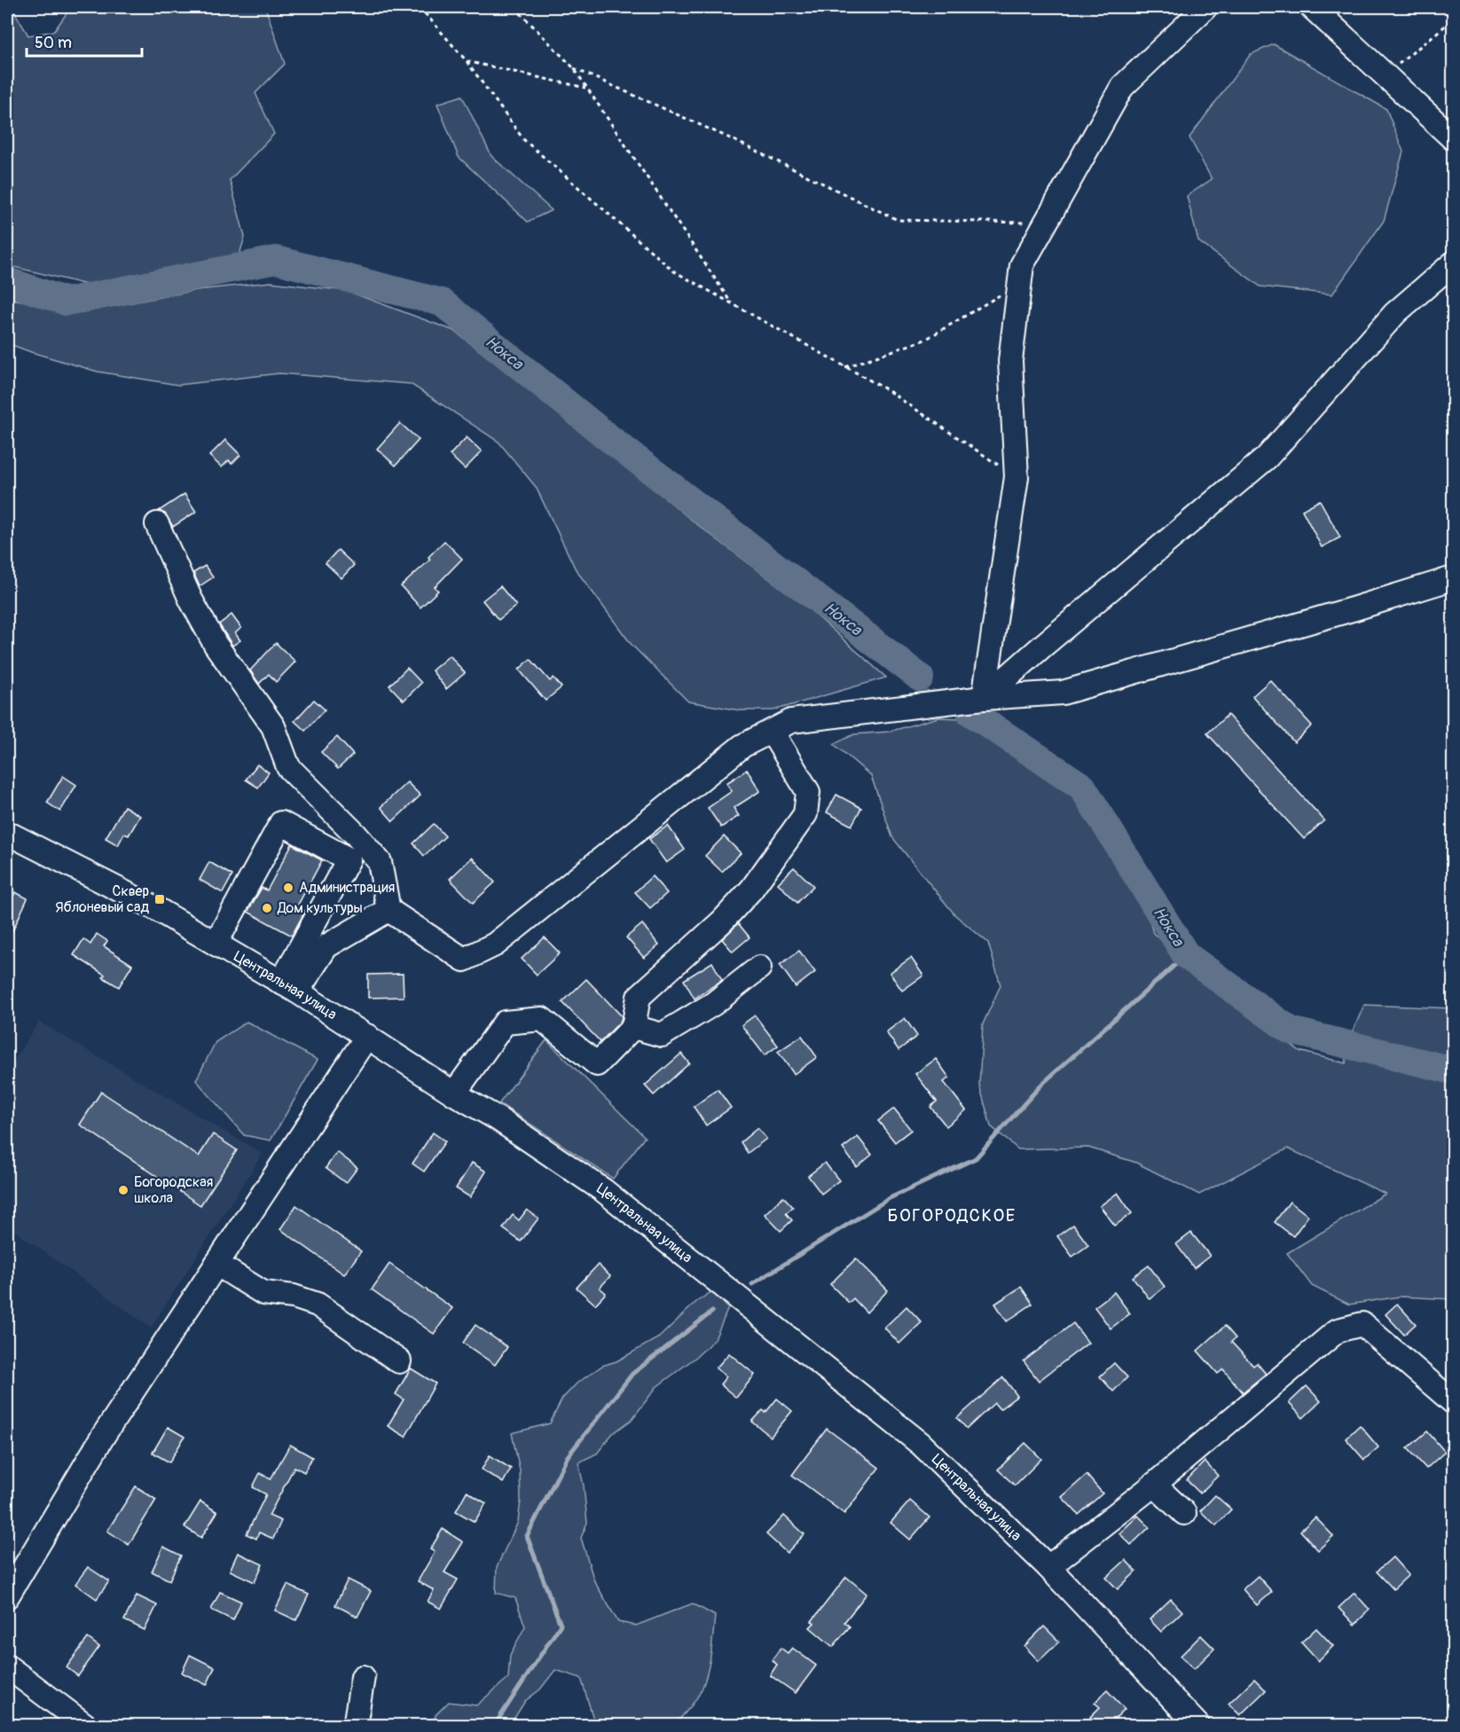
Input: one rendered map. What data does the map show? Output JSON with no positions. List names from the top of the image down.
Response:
{
  "streets": {
    "street": ["Центральная улица"]
  },
  "districts": ["БОГОРОДСКОЕ"],
  "water": ["Нокса"],
  "places": {
    "other": ["Администрация", "Дом культуры", "Богородская школа"],
    "transit": ["Сквер Яблоневый сад"]
  },
  "scale_bar": "50 m"
}
